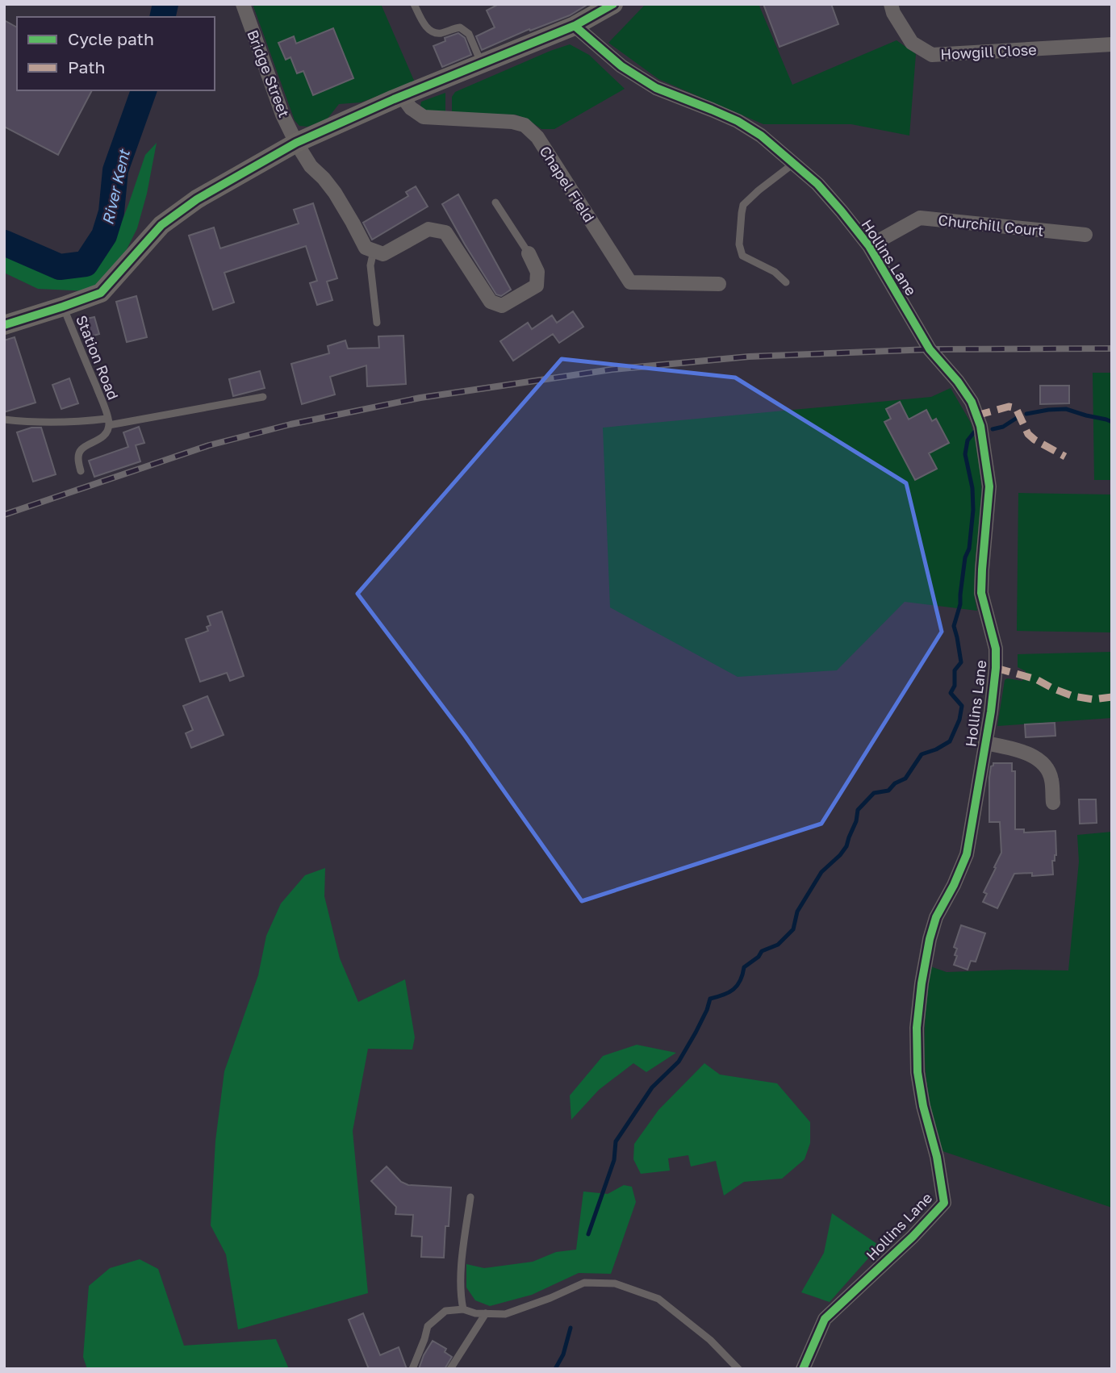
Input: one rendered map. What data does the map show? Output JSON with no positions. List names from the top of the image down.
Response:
{
  "streets": {
    "street": [
      "Howgill Close",
      "Bridge Street",
      "Chapel Field",
      "Churchill Court",
      "Hollins Lane"
    ],
    "lane": ["Station Road"]
  },
  "crossings": [
    ["Churchill Court", "Hollins Lane"]
  ],
  "water": ["River Kent"],
  "legend": ["Cycle path", "Path"]
}
